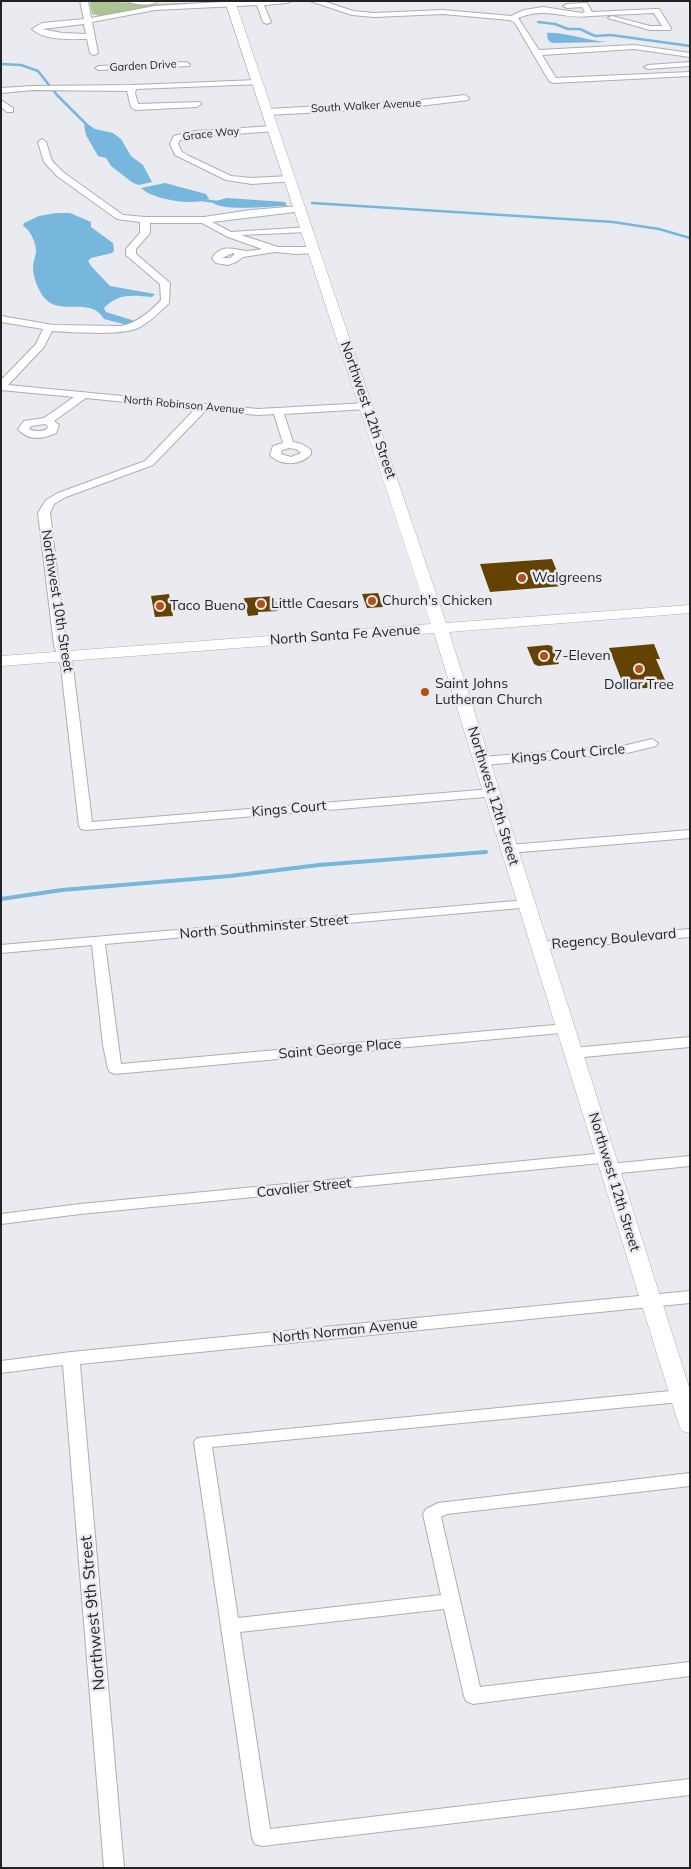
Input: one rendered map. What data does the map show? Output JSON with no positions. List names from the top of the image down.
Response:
{
  "streets": {
    "main road": ["Northwest 12th Street", "North Santa Fe Avenue"],
    "street": [
      "Garden Drive",
      "South Walker Avenue",
      "Grace Way",
      "North Robinson Avenue",
      "Northwest 10th Street",
      "Kings Court Circle",
      "Kings Court",
      "North Southminster Street",
      "Regency Boulevard",
      "Saint George Place",
      "Cavalier Street",
      "North Norman Avenue",
      "Northwest 9th Street"
    ]
  },
  "crossings": [
    ["South Walker Avenue", "Northwest 12th Street"],
    ["Grace Way", "Northwest 12th Street"],
    ["North Robinson Avenue", "Northwest 12th Street"],
    ["North Robinson Avenue", "Northwest 10th Street"],
    ["Northwest 12th Street", "North Santa Fe Avenue"],
    ["Northwest 12th Street", "Kings Court Circle"],
    ["Northwest 12th Street", "Kings Court"],
    ["Northwest 12th Street", "North Southminster Street"],
    ["Northwest 12th Street", "Regency Boulevard"],
    ["Northwest 12th Street", "Saint George Place"],
    ["Northwest 12th Street", "Cavalier Street"],
    ["Northwest 12th Street", "North Norman Avenue"],
    ["Northwest 10th Street", "North Santa Fe Avenue"],
    ["Northwest 10th Street", "Kings Court"],
    ["North Southminster Street", "Saint George Place"],
    ["North Norman Avenue", "Northwest 9th Street"]
  ],
  "places": [
    "Walgreens",
    "Church's Chicken",
    "Little Caesars",
    "Taco Bueno",
    "7-Eleven",
    "Dollar Tree",
    "Saint Johns Lutheran Church"
  ]
}
